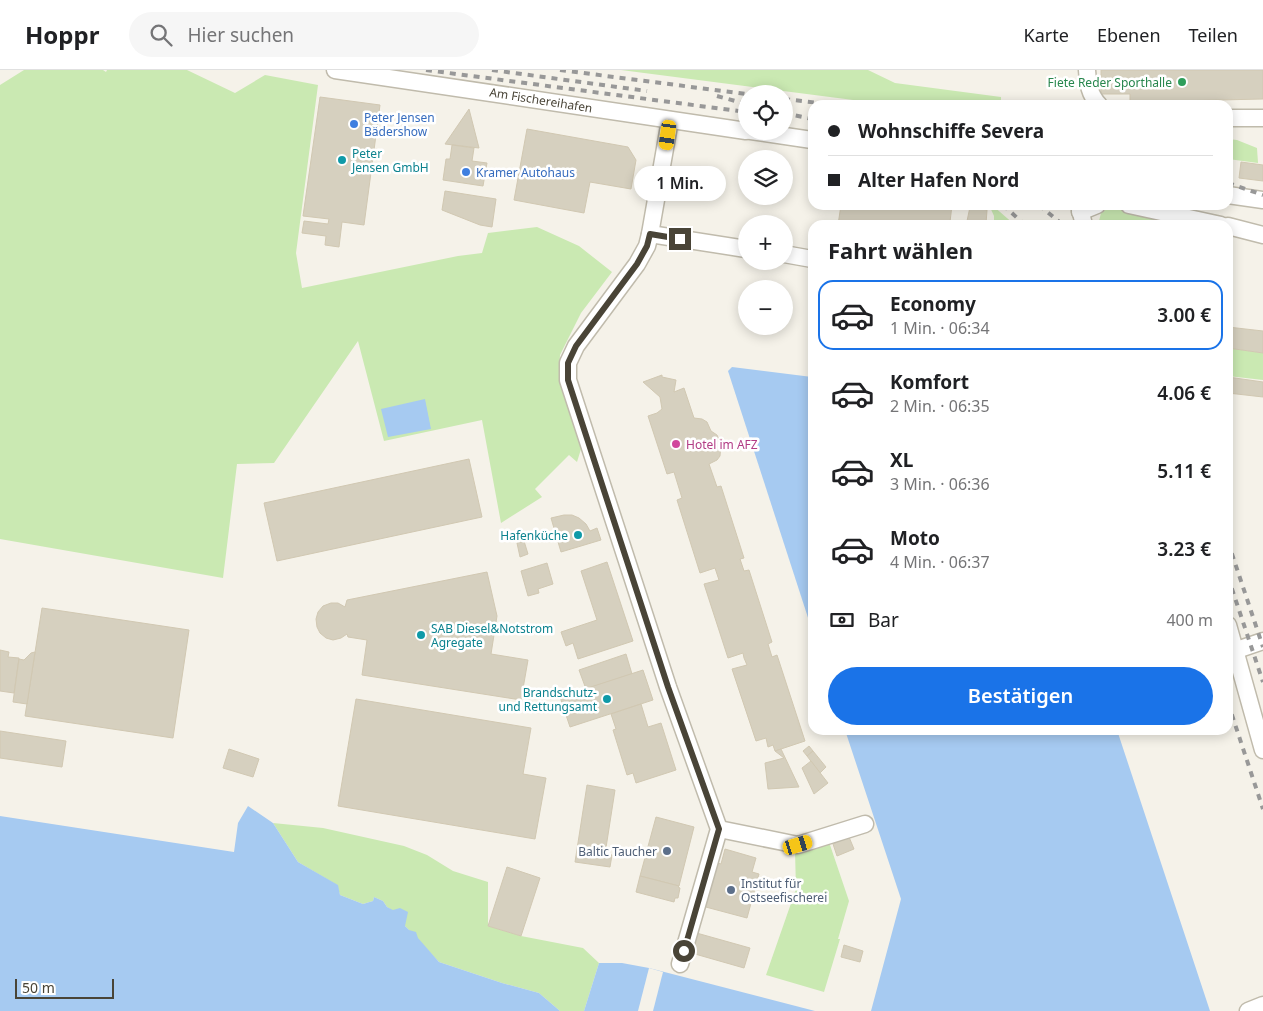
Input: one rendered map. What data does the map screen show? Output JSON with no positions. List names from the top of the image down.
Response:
{
  "streets": {
    "street": ["Am Fischereihafen"]
  },
  "places": [
    "Fiete Reder Sporthalle",
    "Peter Jensen Bädershow",
    "Peter Jensen GmbH",
    "Kramer Autohaus",
    "Hotel im AFZ",
    "Hafenküche",
    "SAB Diesel&Notstrom Agregate",
    "Brandschutz- und Rettungsamt",
    "Baltic Taucher",
    "Institut für Ostseefischerei"
  ],
  "scale_bar": "50 m",
  "page": {
    "header": "Hoppr",
    "search": "Hier suchen",
    "nav": ["Karte", "Ebenen", "Teilen"],
    "map_buttons": ["+", "−"],
    "banner": ["Wohnschiffe Severa", "Alter Hafen Nord"],
    "bubble": "1 Min.",
    "heading": "Fahrt wählen",
    "list": [
      {
        "name": "Economy",
        "note": "1 Min. · 06:34",
        "value": "3.00 €"
      },
      {
        "name": "Komfort",
        "note": "2 Min. · 06:35",
        "value": "4.06 €"
      },
      {
        "name": "XL",
        "note": "3 Min. · 06:36",
        "value": "5.11 €"
      },
      {
        "name": "Moto",
        "note": "4 Min. · 06:37",
        "value": "3.23 €"
      }
    ],
    "pay": ["Bar", "400 m"],
    "buttons": "Bestätigen",
    "scale": "50 m"
  }
}
